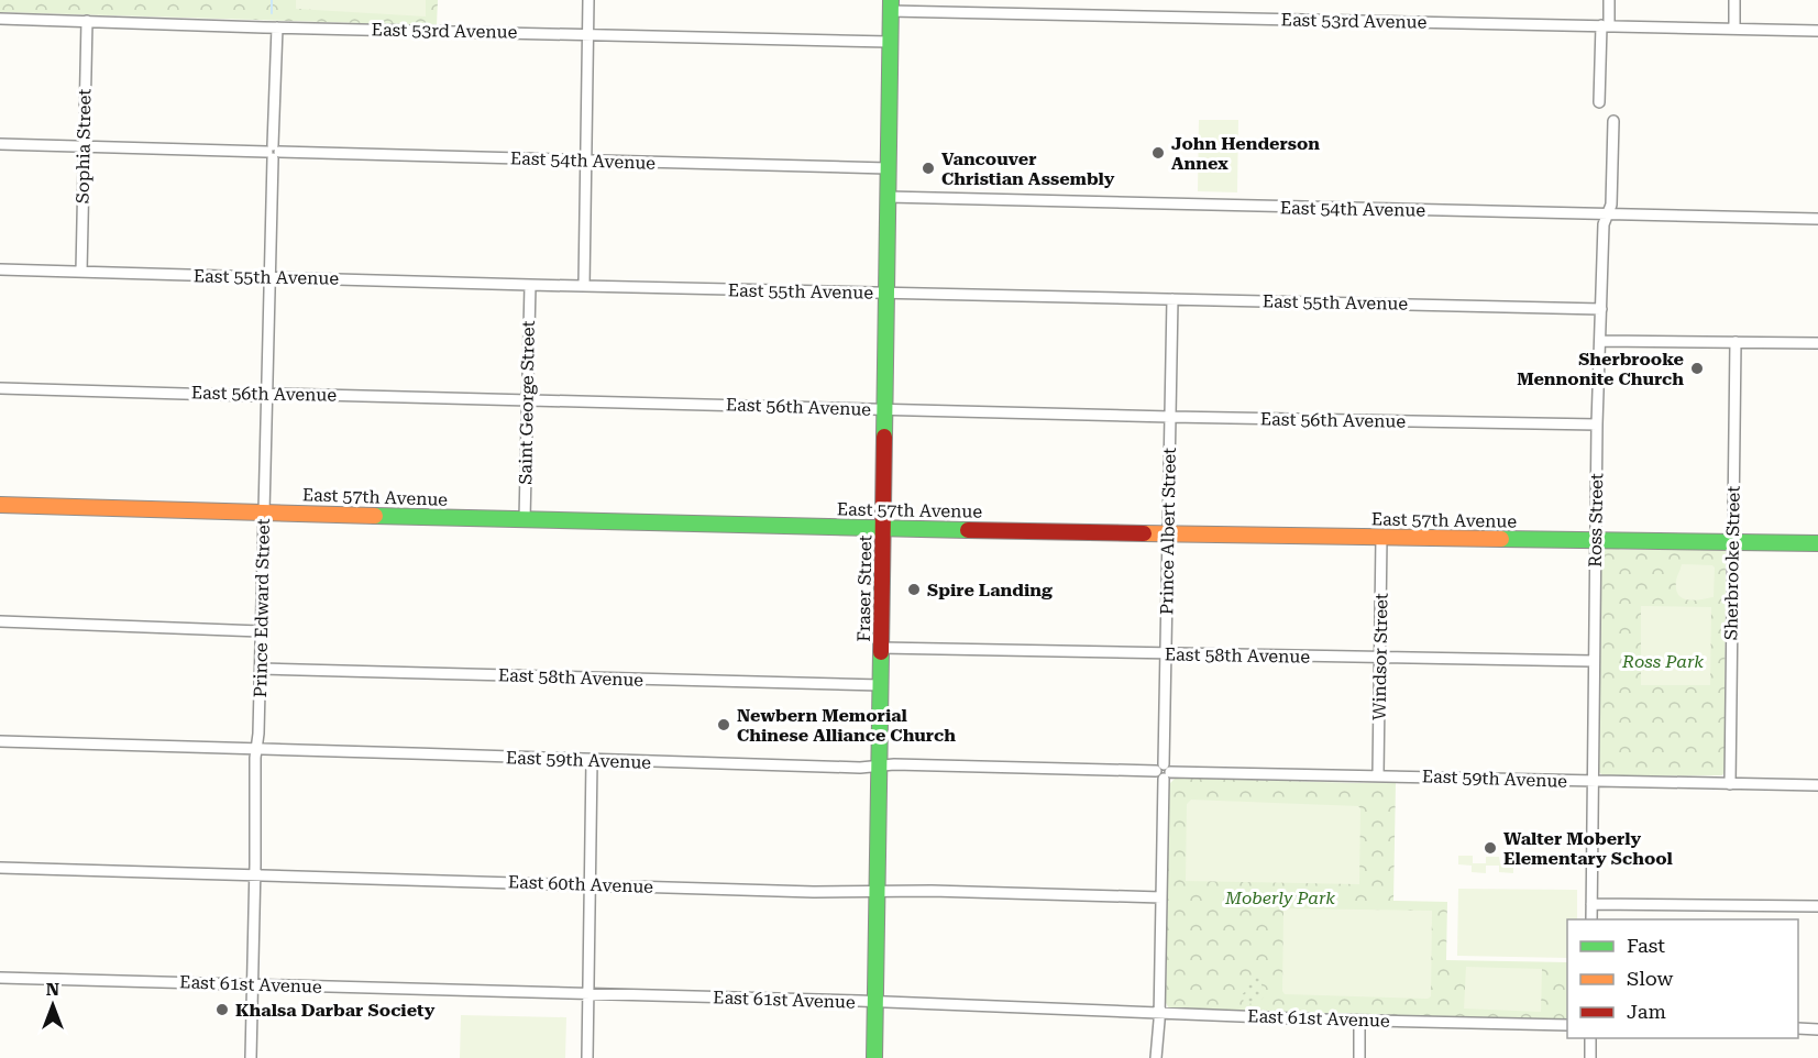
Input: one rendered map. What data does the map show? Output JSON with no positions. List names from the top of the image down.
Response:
{
  "streets": {
    "street": [
      "East 53rd Avenue",
      "Sophia Street",
      "East 54th Avenue",
      "East 55th Avenue",
      "East 56th Avenue",
      "Saint George Street",
      "East 57th Avenue",
      "Ross Street",
      "Prince Albert Street",
      "Sherbrooke Street",
      "Fraser Street",
      "Prince Edward Street",
      "East 58th Avenue",
      "Windsor Street",
      "East 59th Avenue",
      "East 60th Avenue",
      "East 61st Avenue"
    ]
  },
  "crossings": [
    ["East 53rd Avenue", "Sophia Street"],
    ["East 53rd Avenue", "Fraser Street"],
    ["East 53rd Avenue", "Prince Edward Street"],
    ["Sophia Street", "East 54th Avenue"],
    ["Sophia Street", "East 55th Avenue"],
    ["East 54th Avenue", "Ross Street"],
    ["East 54th Avenue", "Fraser Street"],
    ["East 54th Avenue", "Prince Edward Street"],
    ["East 55th Avenue", "Saint George Street"],
    ["East 55th Avenue", "Ross Street"],
    ["East 55th Avenue", "Prince Albert Street"],
    ["East 55th Avenue", "Fraser Street"],
    ["East 55th Avenue", "Prince Edward Street"],
    ["East 56th Avenue", "Saint George Street"],
    ["East 56th Avenue", "Ross Street"],
    ["East 56th Avenue", "Prince Albert Street"],
    ["East 56th Avenue", "Fraser Street"],
    ["East 56th Avenue", "Prince Edward Street"],
    ["Saint George Street", "East 57th Avenue"],
    ["East 57th Avenue", "Ross Street"],
    ["East 57th Avenue", "Prince Albert Street"],
    ["East 57th Avenue", "Sherbrooke Street"],
    ["East 57th Avenue", "Fraser Street"],
    ["East 57th Avenue", "Prince Edward Street"],
    ["East 57th Avenue", "Windsor Street"],
    ["Ross Street", "East 58th Avenue"],
    ["Ross Street", "East 59th Avenue"],
    ["Prince Albert Street", "East 58th Avenue"],
    ["Prince Albert Street", "East 59th Avenue"],
    ["Prince Albert Street", "East 60th Avenue"],
    ["Prince Albert Street", "East 61st Avenue"],
    ["Sherbrooke Street", "East 59th Avenue"],
    ["Fraser Street", "East 58th Avenue"],
    ["Fraser Street", "East 59th Avenue"],
    ["Fraser Street", "East 60th Avenue"],
    ["Fraser Street", "East 61st Avenue"],
    ["Prince Edward Street", "East 58th Avenue"],
    ["Prince Edward Street", "East 59th Avenue"],
    ["Prince Edward Street", "East 60th Avenue"],
    ["Prince Edward Street", "East 61st Avenue"],
    ["East 58th Avenue", "Windsor Street"],
    ["Windsor Street", "East 59th Avenue"]
  ],
  "parks": ["Ross Park", "Moberly Park"],
  "places": [
    "John Henderson Annex",
    "Vancouver Christian Assembly",
    "Sherbrooke Mennonite Church",
    "Spire Landing",
    "Newbern Memorial Chinese Alliance Church",
    "Walter Moberly Elementary School",
    "Khalsa Darbar Society"
  ],
  "legend": ["Fast", "Slow", "Jam"],
  "north": "top"
}
